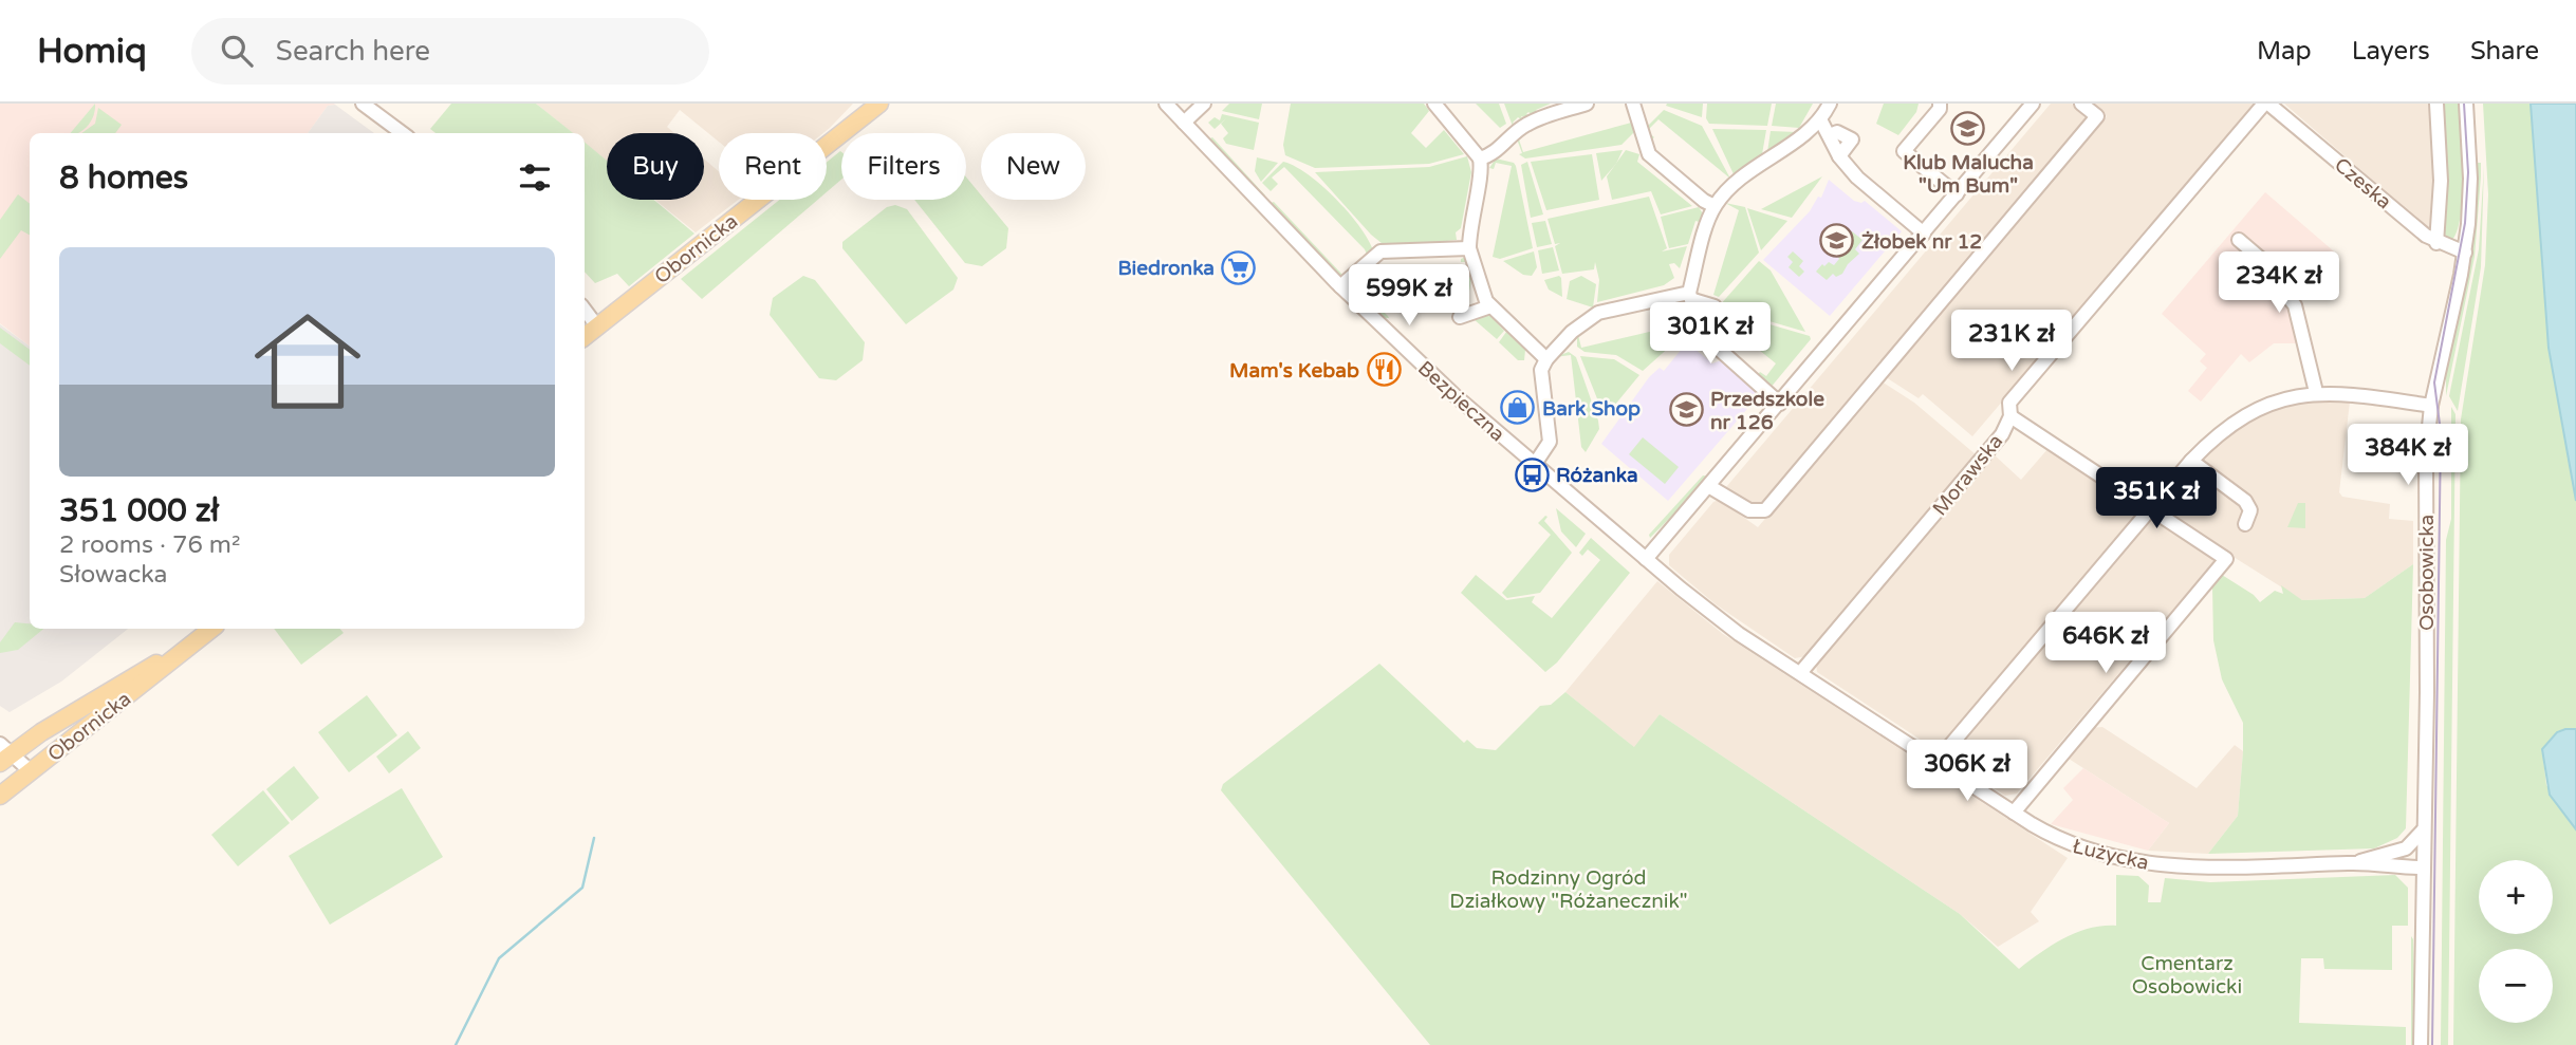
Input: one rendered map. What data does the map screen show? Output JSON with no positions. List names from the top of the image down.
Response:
{
  "streets": {
    "main road": ["Obornicka"],
    "street": [
      "Czeska",
      "Bezpieczna",
      "Morawska",
      "Osobowicka",
      "Łużycka"
    ]
  },
  "crossings": [
    ["Czeska", "Morawska"],
    ["Czeska", "Osobowicka"],
    ["Bezpieczna", "Łużycka"],
    ["Morawska", "Łużycka"],
    ["Osobowicka", "Łużycka"]
  ],
  "parks": ["Rodzinny Ogród Działkowy \"Różanecznik\"", "Cmentarz Osobowicki"],
  "places": {
    "school or university": ["Klub Malucha \"Um Bum\"", "Żłobek nr 12", "Przedszkole nr 126"],
    "supermarket": ["Biedronka"],
    "restaurant": ["Mam's Kebab"],
    "shop": ["Bark Shop"],
    "bus stop": ["Różanka"]
  },
  "page": {
    "header": "Homiq",
    "search": "Search here",
    "nav": ["Map", "Layers", "Share"],
    "chip": [
      "Buy",
      "Rent",
      "Filters",
      "New"
    ],
    "heading": "8 homes",
    "list": [
      {
        "name": "351 000 zł",
        "note": "2 rooms · 76 m² · Słowacka"
      }
    ],
    "price": [
      "234K zł",
      "599K zł",
      "301K zł",
      "231K zł",
      "384K zł",
      "351K zł",
      "646K zł",
      "306K zł"
    ],
    "map_buttons": ["+", "−"]
  }
}
